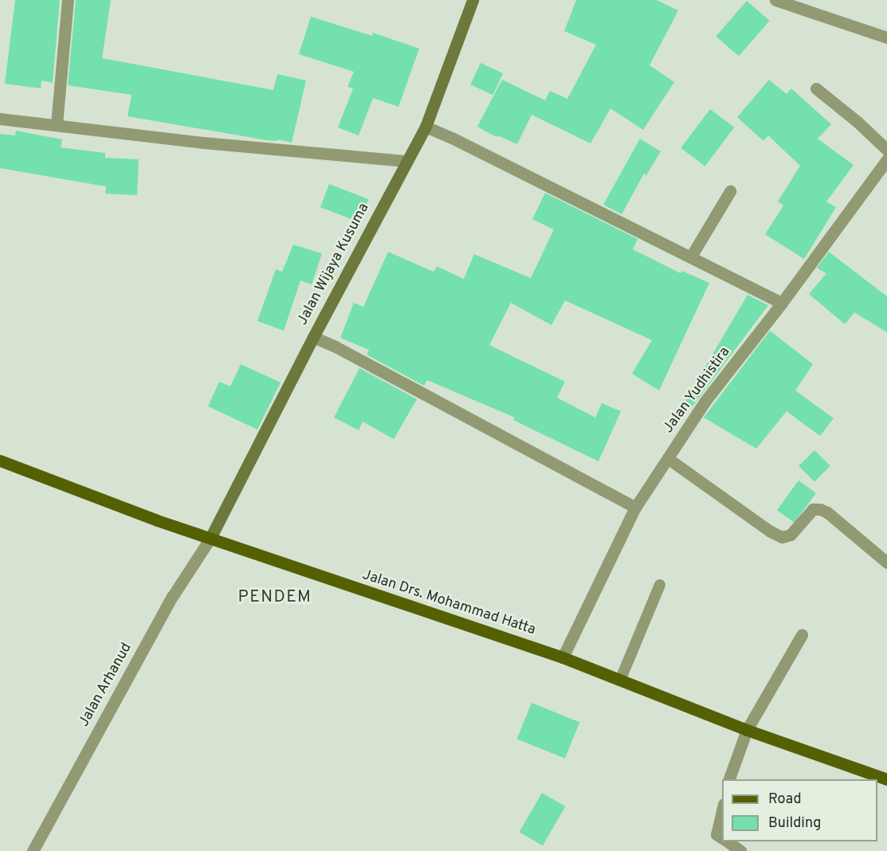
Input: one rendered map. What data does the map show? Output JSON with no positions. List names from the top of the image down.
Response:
{
  "streets": {
    "main road": ["Jalan Wijaya Kusuma", "Jalan Drs. Mohammad Hatta"],
    "street": ["Jalan Yudhistira", "Jalan Arhanud"]
  },
  "crossings": [
    ["Jalan Wijaya Kusuma", "Jalan Drs. Mohammad Hatta"],
    ["Jalan Wijaya Kusuma", "Jalan Arhanud"],
    ["Jalan Yudhistira", "Jalan Drs. Mohammad Hatta"],
    ["Jalan Drs. Mohammad Hatta", "Jalan Arhanud"]
  ],
  "districts": ["PENDEM"],
  "legend": ["Road", "Building"]
}
